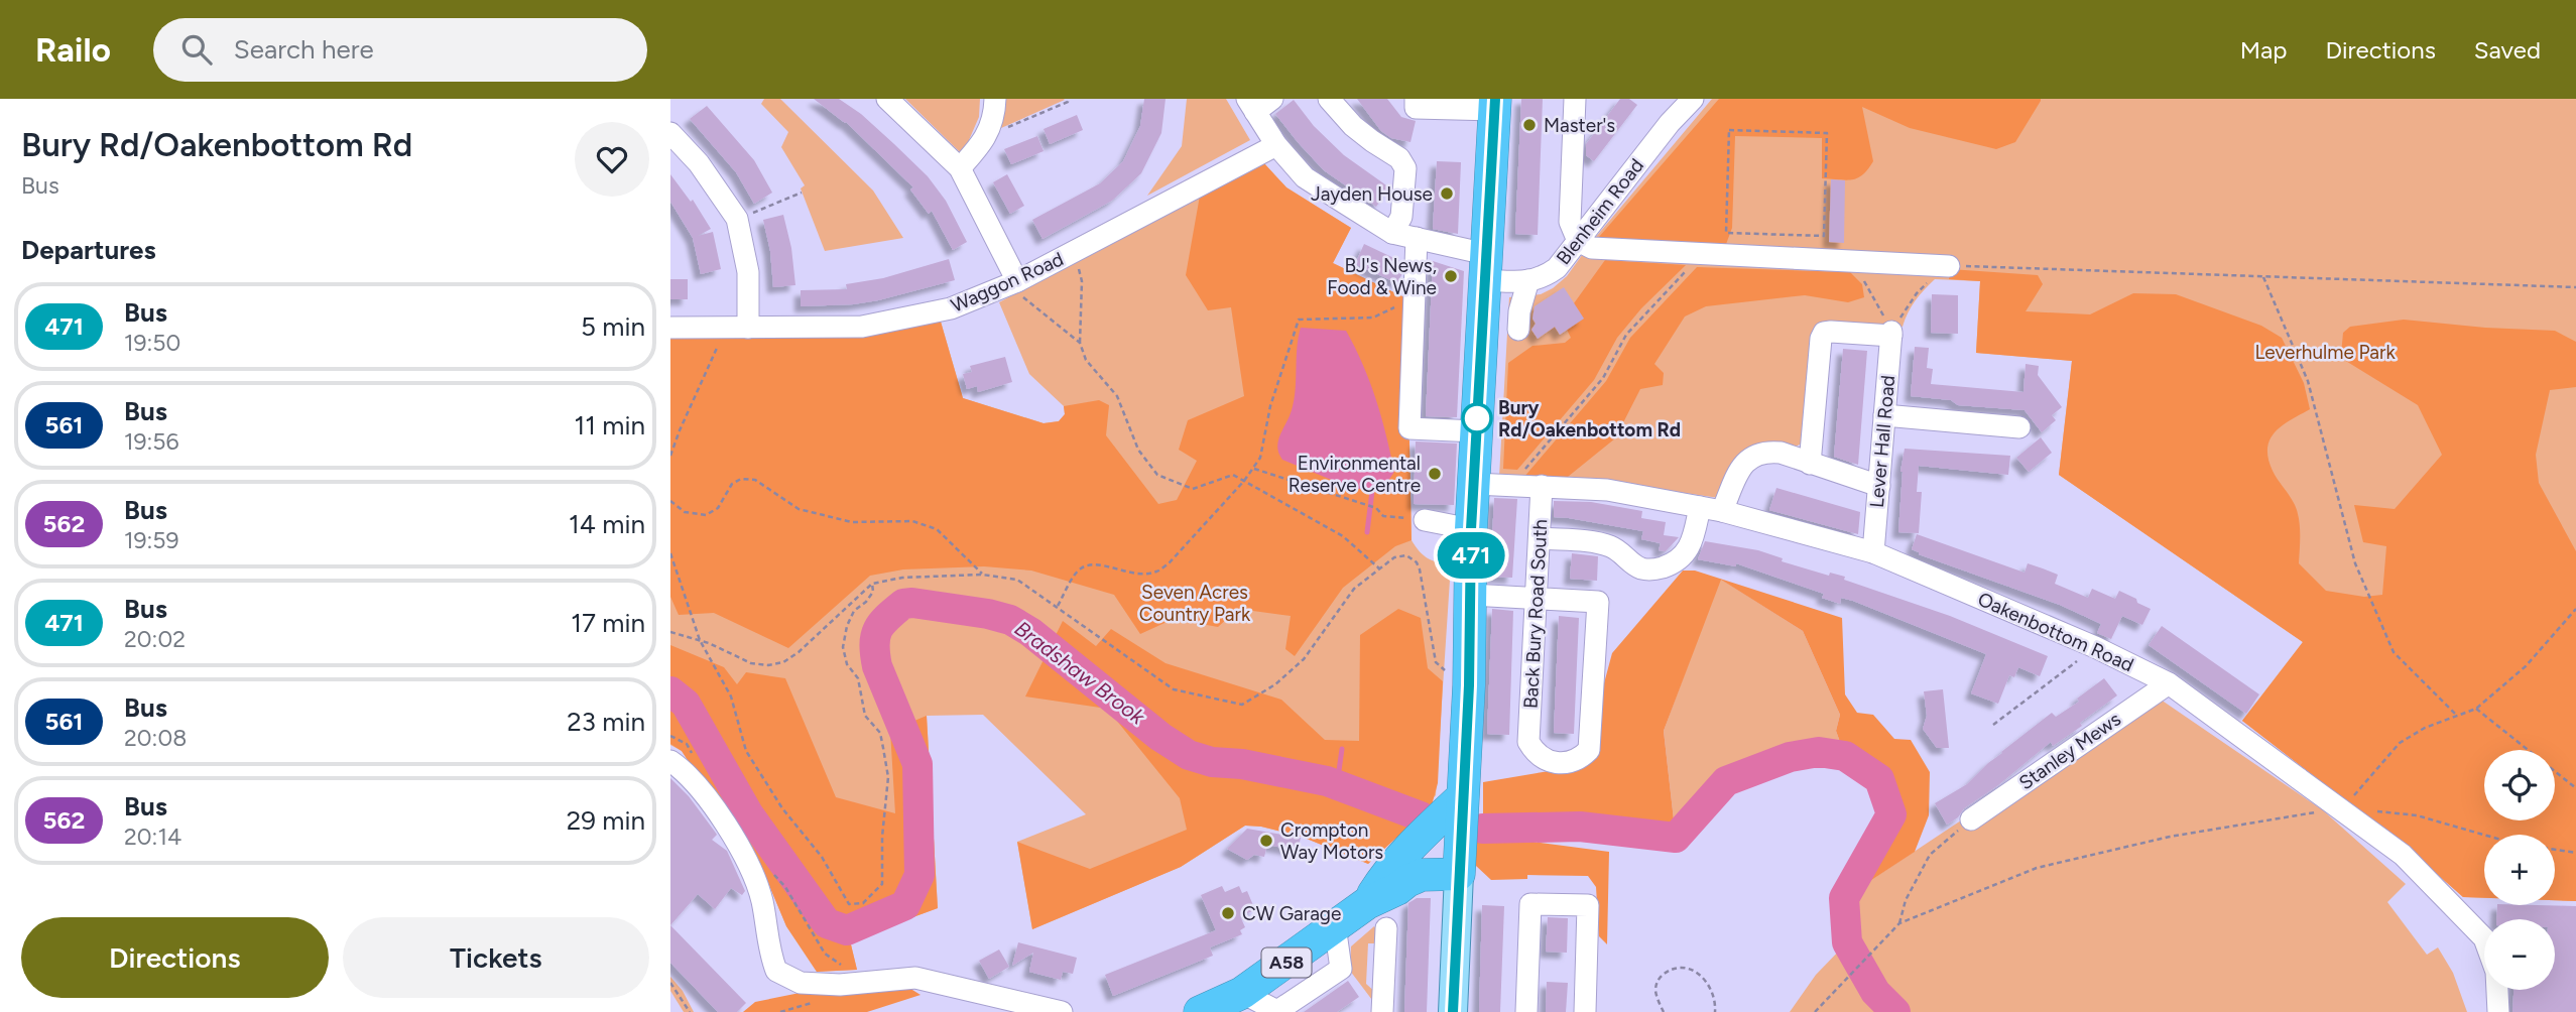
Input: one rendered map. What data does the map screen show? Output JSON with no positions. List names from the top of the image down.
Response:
{
  "streets": {
    "highway": ["A58"],
    "street": [
      "Blenheim Road",
      "Waggon Road",
      "Lever Hall Road",
      "Back Bury Road South",
      "Oakenbottom Road",
      "Stanley Mews"
    ]
  },
  "crossings": [
    ["Blenheim Road", "Waggon Road"],
    ["Lever Hall Road", "Oakenbottom Road"],
    ["Back Bury Road South", "Oakenbottom Road"],
    ["Oakenbottom Road", "Stanley Mews"]
  ],
  "water": ["Bradshaw Brook"],
  "parks": ["Leverhulme Park", "Seven Acres Country Park"],
  "places": [
    "Master's",
    "Jayden House",
    "BJ's News, Food & Wine",
    "Bury Rd/Oakenbottom Rd",
    "Environmental Reserve Centre",
    "Crompton Way Motors",
    "CW Garage"
  ],
  "lines": ["bus line 471"],
  "page": {
    "header": "Railo",
    "search": "Search here",
    "nav": ["Map", "Directions", "Saved"],
    "heading": [
      ["Bury Rd/Oakenbottom Rd", "Bus"],
      "Departures"
    ],
    "on_map": "471",
    "list": [
      {
        "mark": "471",
        "name": "Bus",
        "note": "19:50",
        "value": "5 min"
      },
      {
        "mark": "561",
        "name": "Bus",
        "note": "19:56",
        "value": "11 min"
      },
      {
        "mark": "562",
        "name": "Bus",
        "note": "19:59",
        "value": "14 min"
      },
      {
        "mark": "471",
        "name": "Bus",
        "note": "20:02",
        "value": "17 min"
      },
      {
        "mark": "561",
        "name": "Bus",
        "note": "20:08",
        "value": "23 min"
      },
      {
        "mark": "562",
        "name": "Bus",
        "note": "20:14",
        "value": "29 min"
      }
    ],
    "map_buttons": ["+", "−"],
    "buttons": ["Directions", "Tickets"]
  }
}
